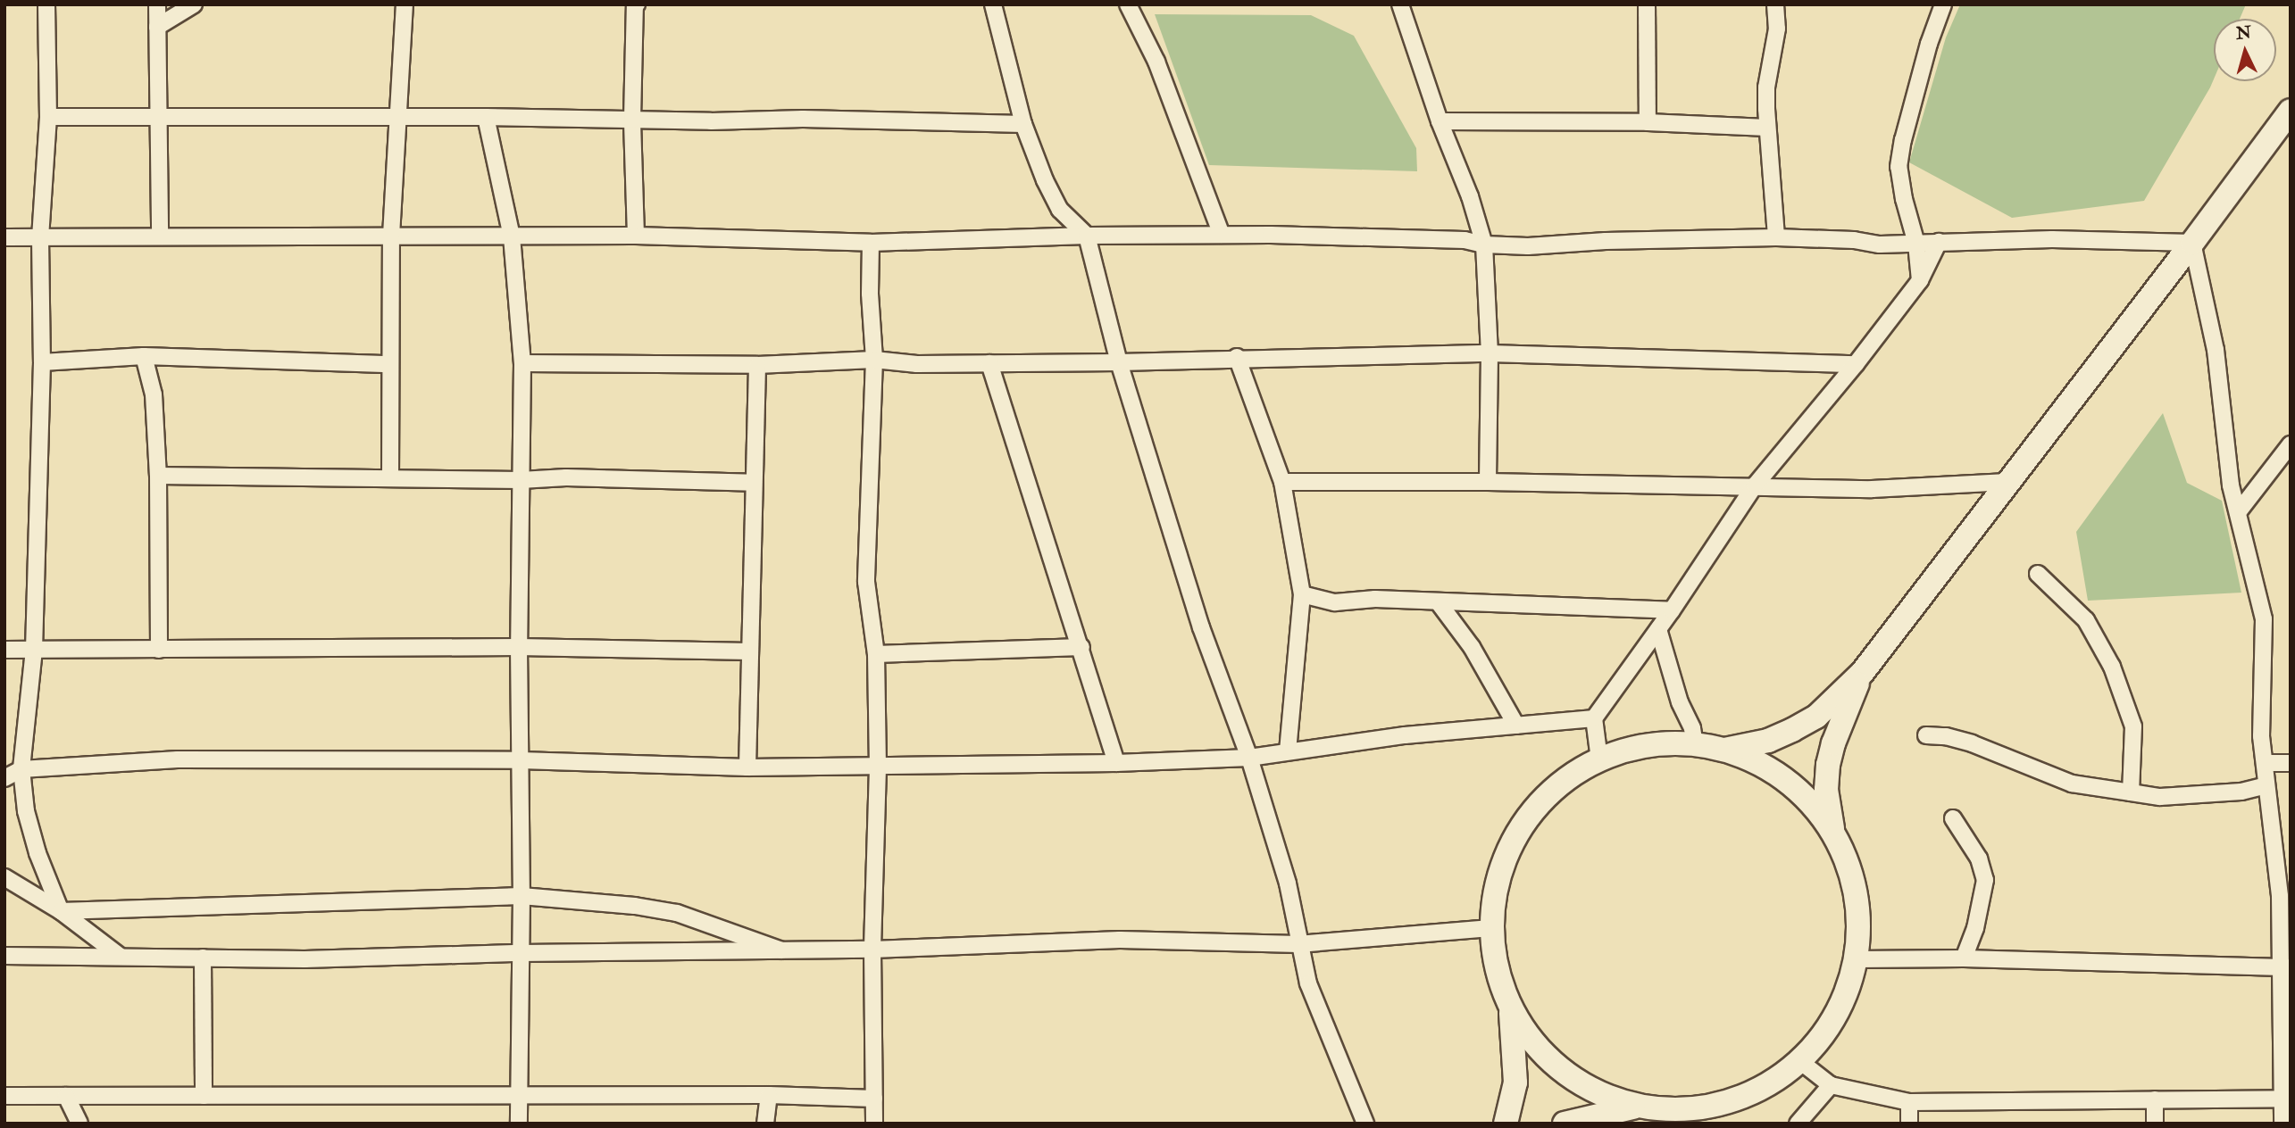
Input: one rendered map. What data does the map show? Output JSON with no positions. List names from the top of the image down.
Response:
{
  "north": "top"
}
